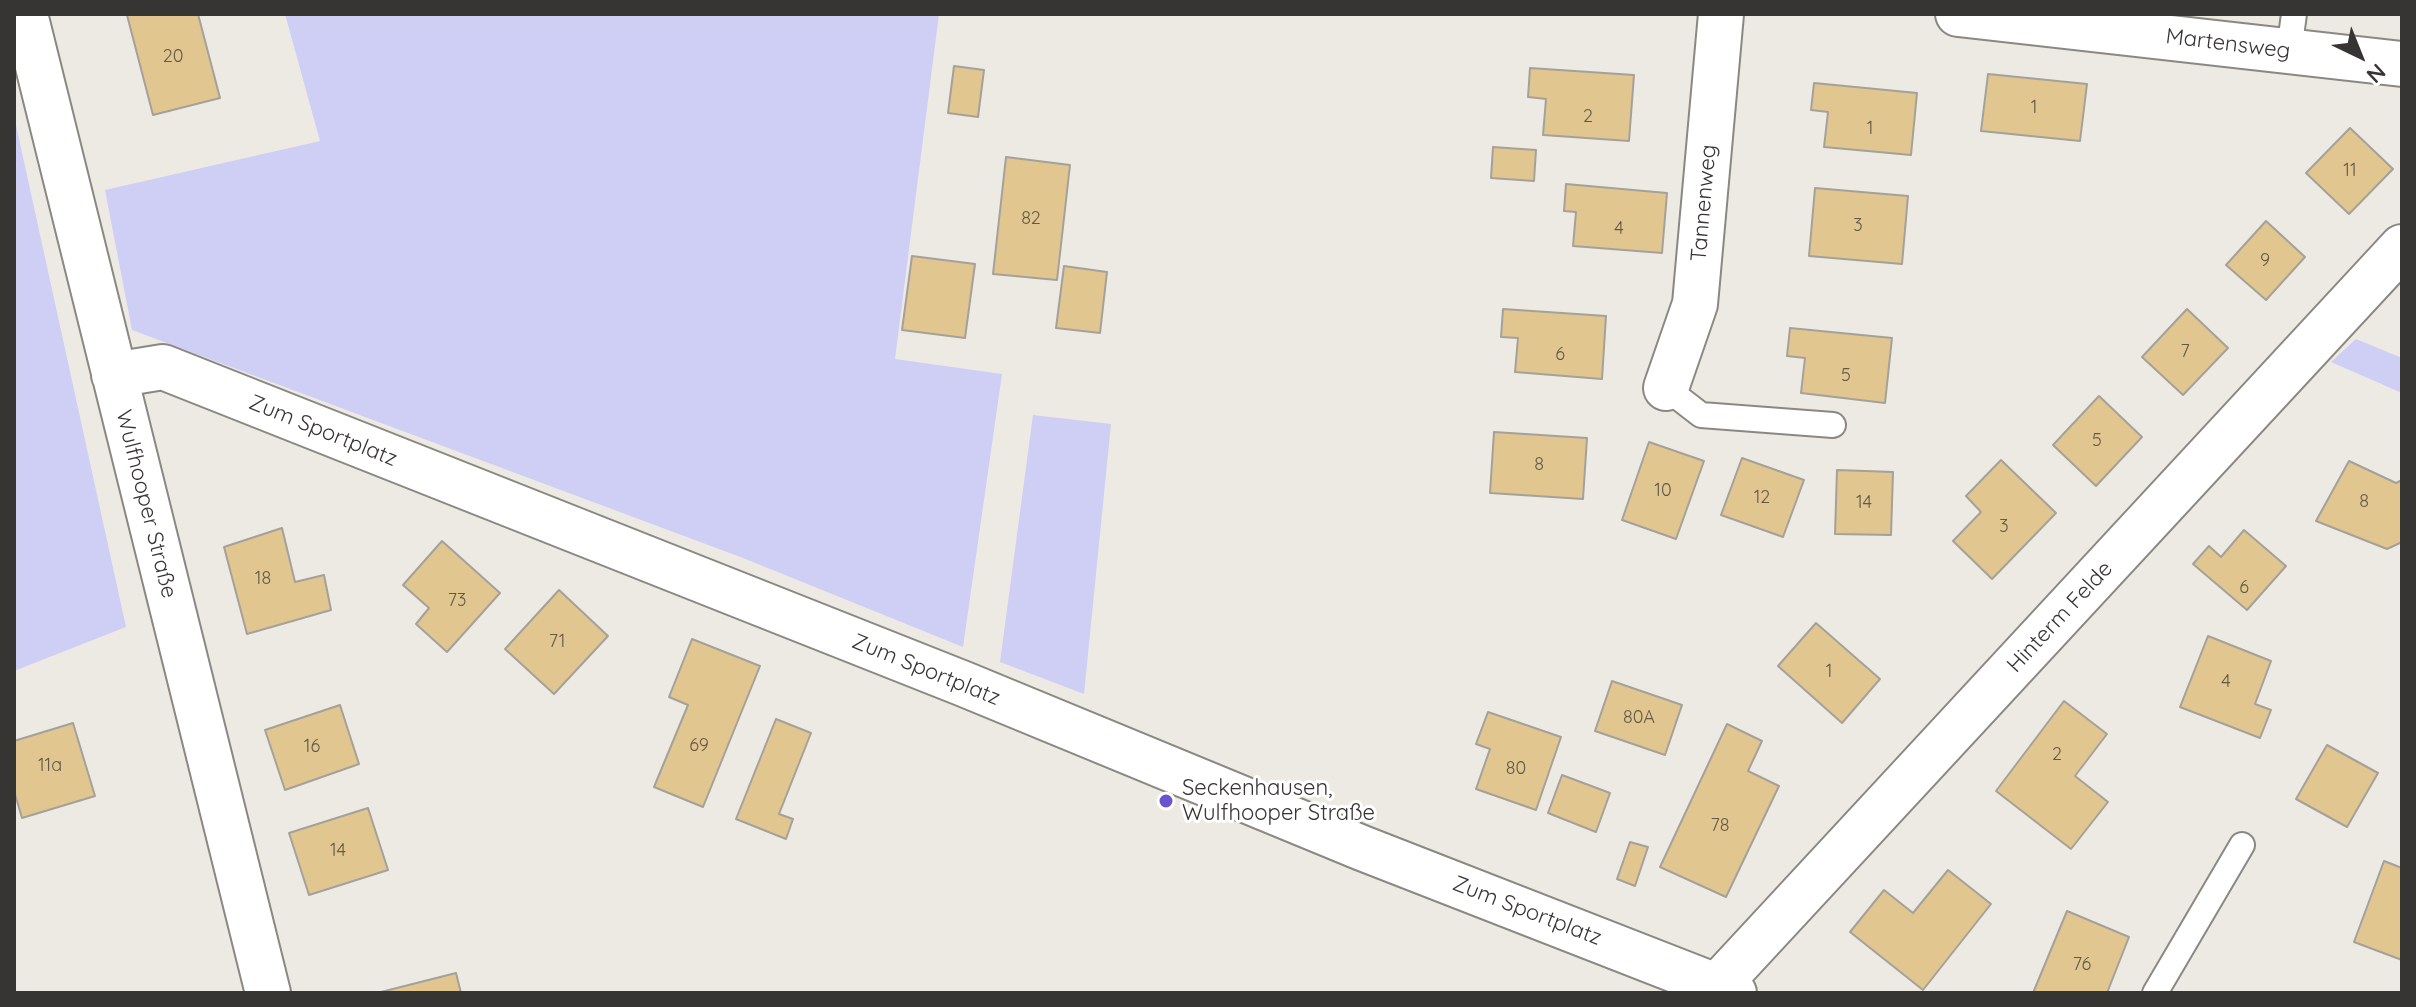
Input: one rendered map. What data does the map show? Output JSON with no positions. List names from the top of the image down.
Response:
{
  "streets": {
    "street": [
      "Martensweg",
      "Tannenweg",
      "Zum Sportplatz",
      "Wulfhooper Straße",
      "Hinterm Felde"
    ]
  },
  "crossings": [
    ["Zum Sportplatz", "Wulfhooper Straße"],
    ["Zum Sportplatz", "Hinterm Felde"]
  ],
  "places": ["Seckenhausen, Wulfhooper Straße"],
  "house_numbers": [
    "20",
    "1",
    "2",
    "1",
    "11",
    "82",
    "3",
    "4",
    "9",
    "7",
    "6",
    "5",
    "5",
    "8",
    "10",
    "12",
    "8",
    "14",
    "3",
    "18",
    "6",
    "73",
    "71",
    "1",
    "4",
    "80A",
    "69",
    "16",
    "2",
    "11a",
    "80",
    "78",
    "14",
    "76"
  ],
  "north": "bottom right"
}
